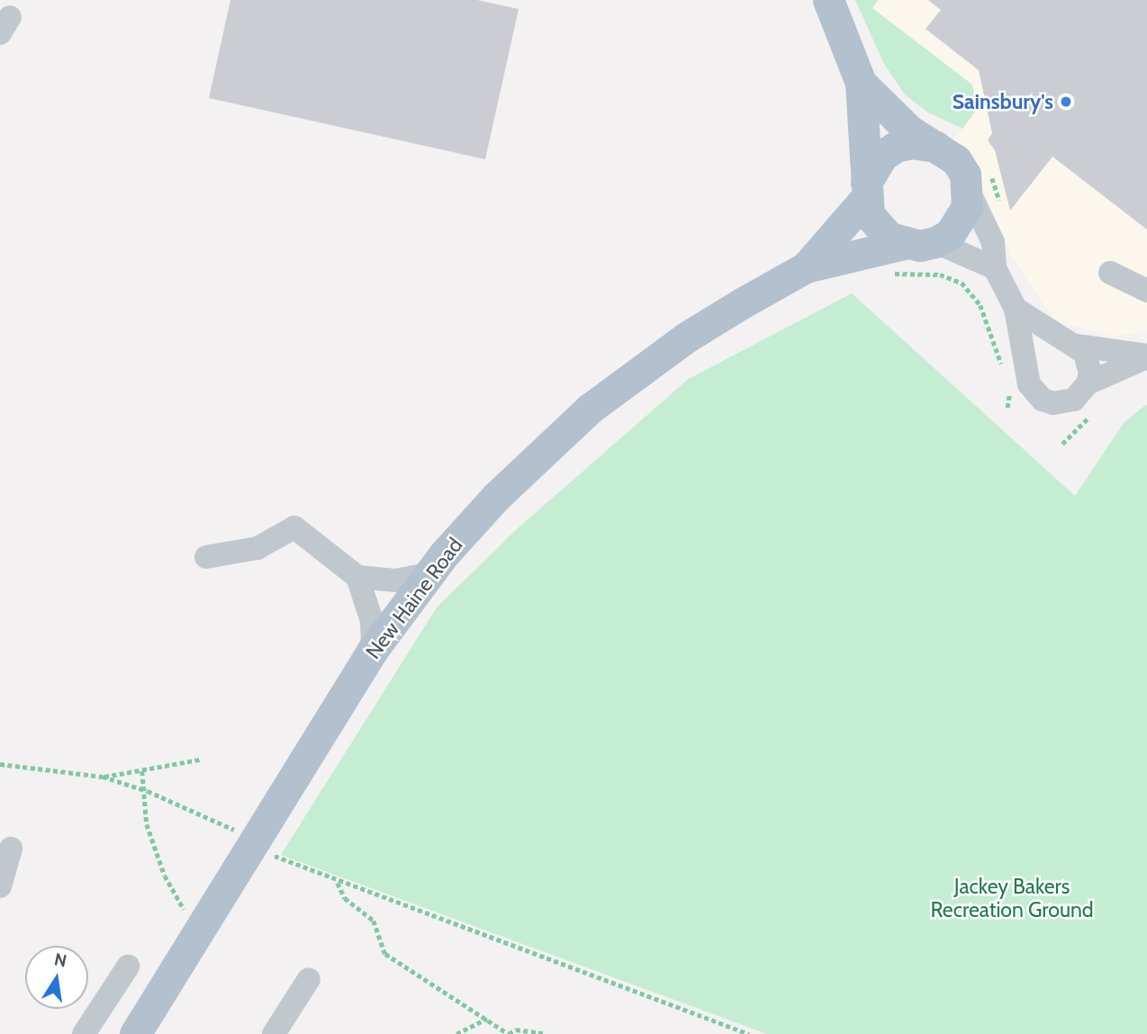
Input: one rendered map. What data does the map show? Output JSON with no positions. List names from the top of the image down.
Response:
{
  "streets": {
    "main road": ["New Haine Road"]
  },
  "parks": ["Jackey Bakers Recreation Ground"],
  "places": ["Sainsbury's"],
  "north": "top"
}
